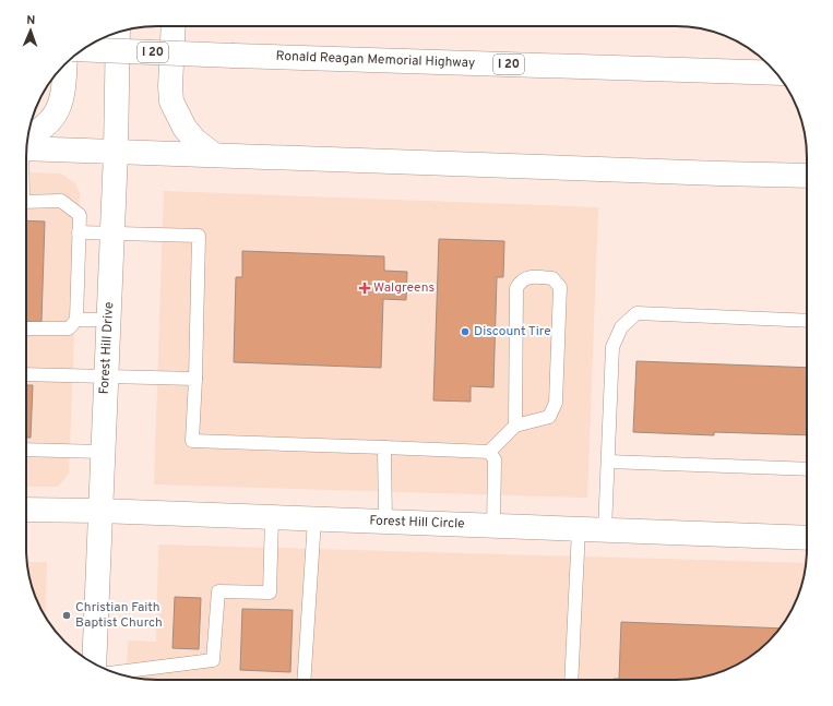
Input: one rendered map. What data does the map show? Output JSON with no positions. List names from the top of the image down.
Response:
{
  "streets": {
    "main road": [
      "I 20",
      "Ronald Reagan Memorial Highway",
      "Forest Hill Drive",
      "Forest Hill Circle"
    ]
  },
  "crossings": [
    ["Forest Hill Drive", "Forest Hill Circle"]
  ],
  "places": {
    "health": ["Walgreens"],
    "other": ["Discount Tire", "Christian Faith Baptist Church"]
  },
  "north": "top"
}
